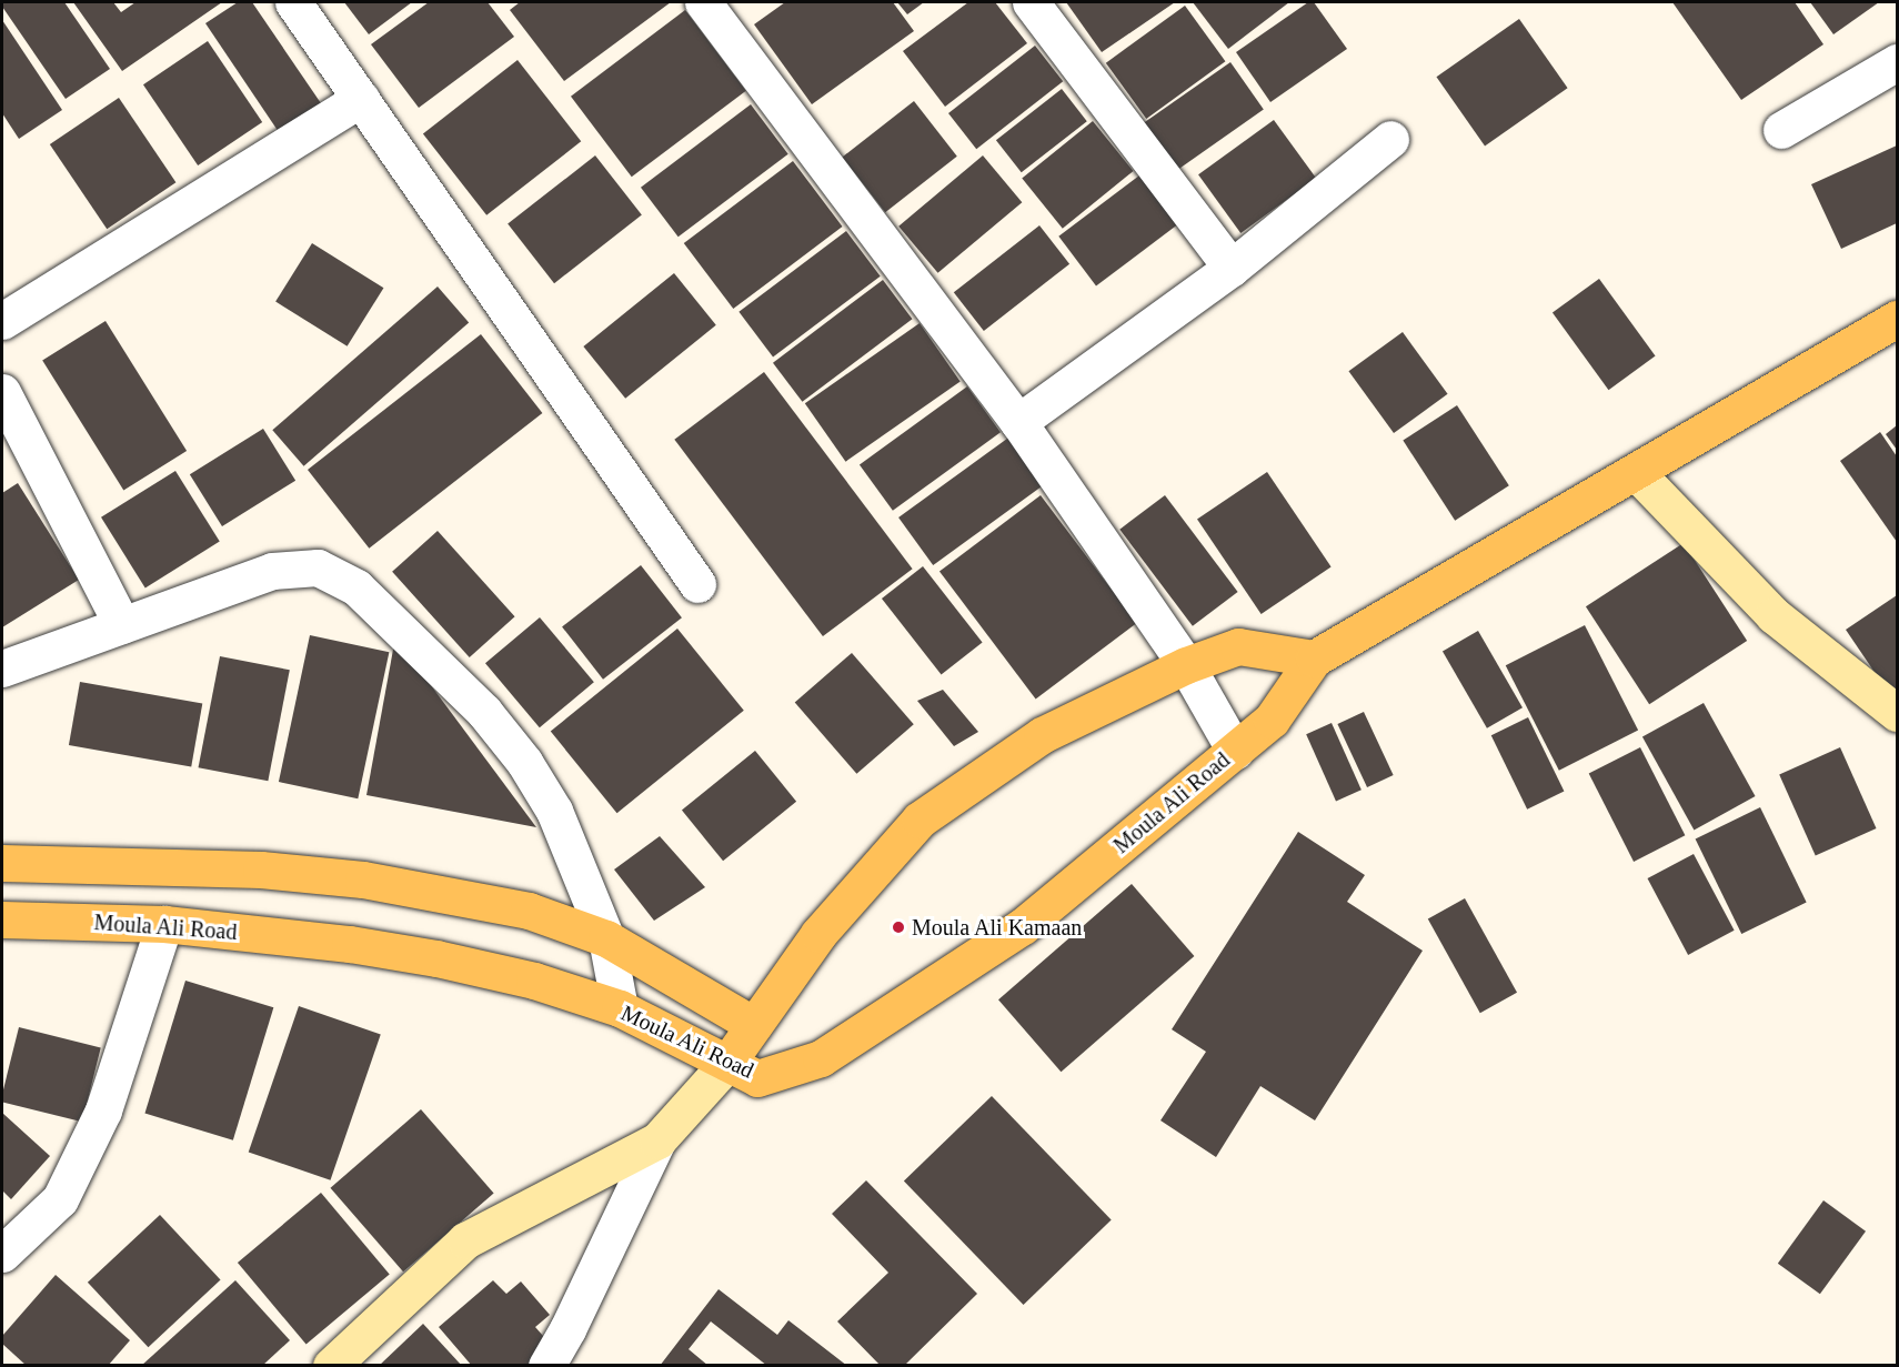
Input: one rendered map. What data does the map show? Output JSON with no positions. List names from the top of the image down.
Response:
{
  "streets": {
    "main road": ["Moula Ali Road"]
  },
  "places": ["Moula Ali Kamaan"]
}
